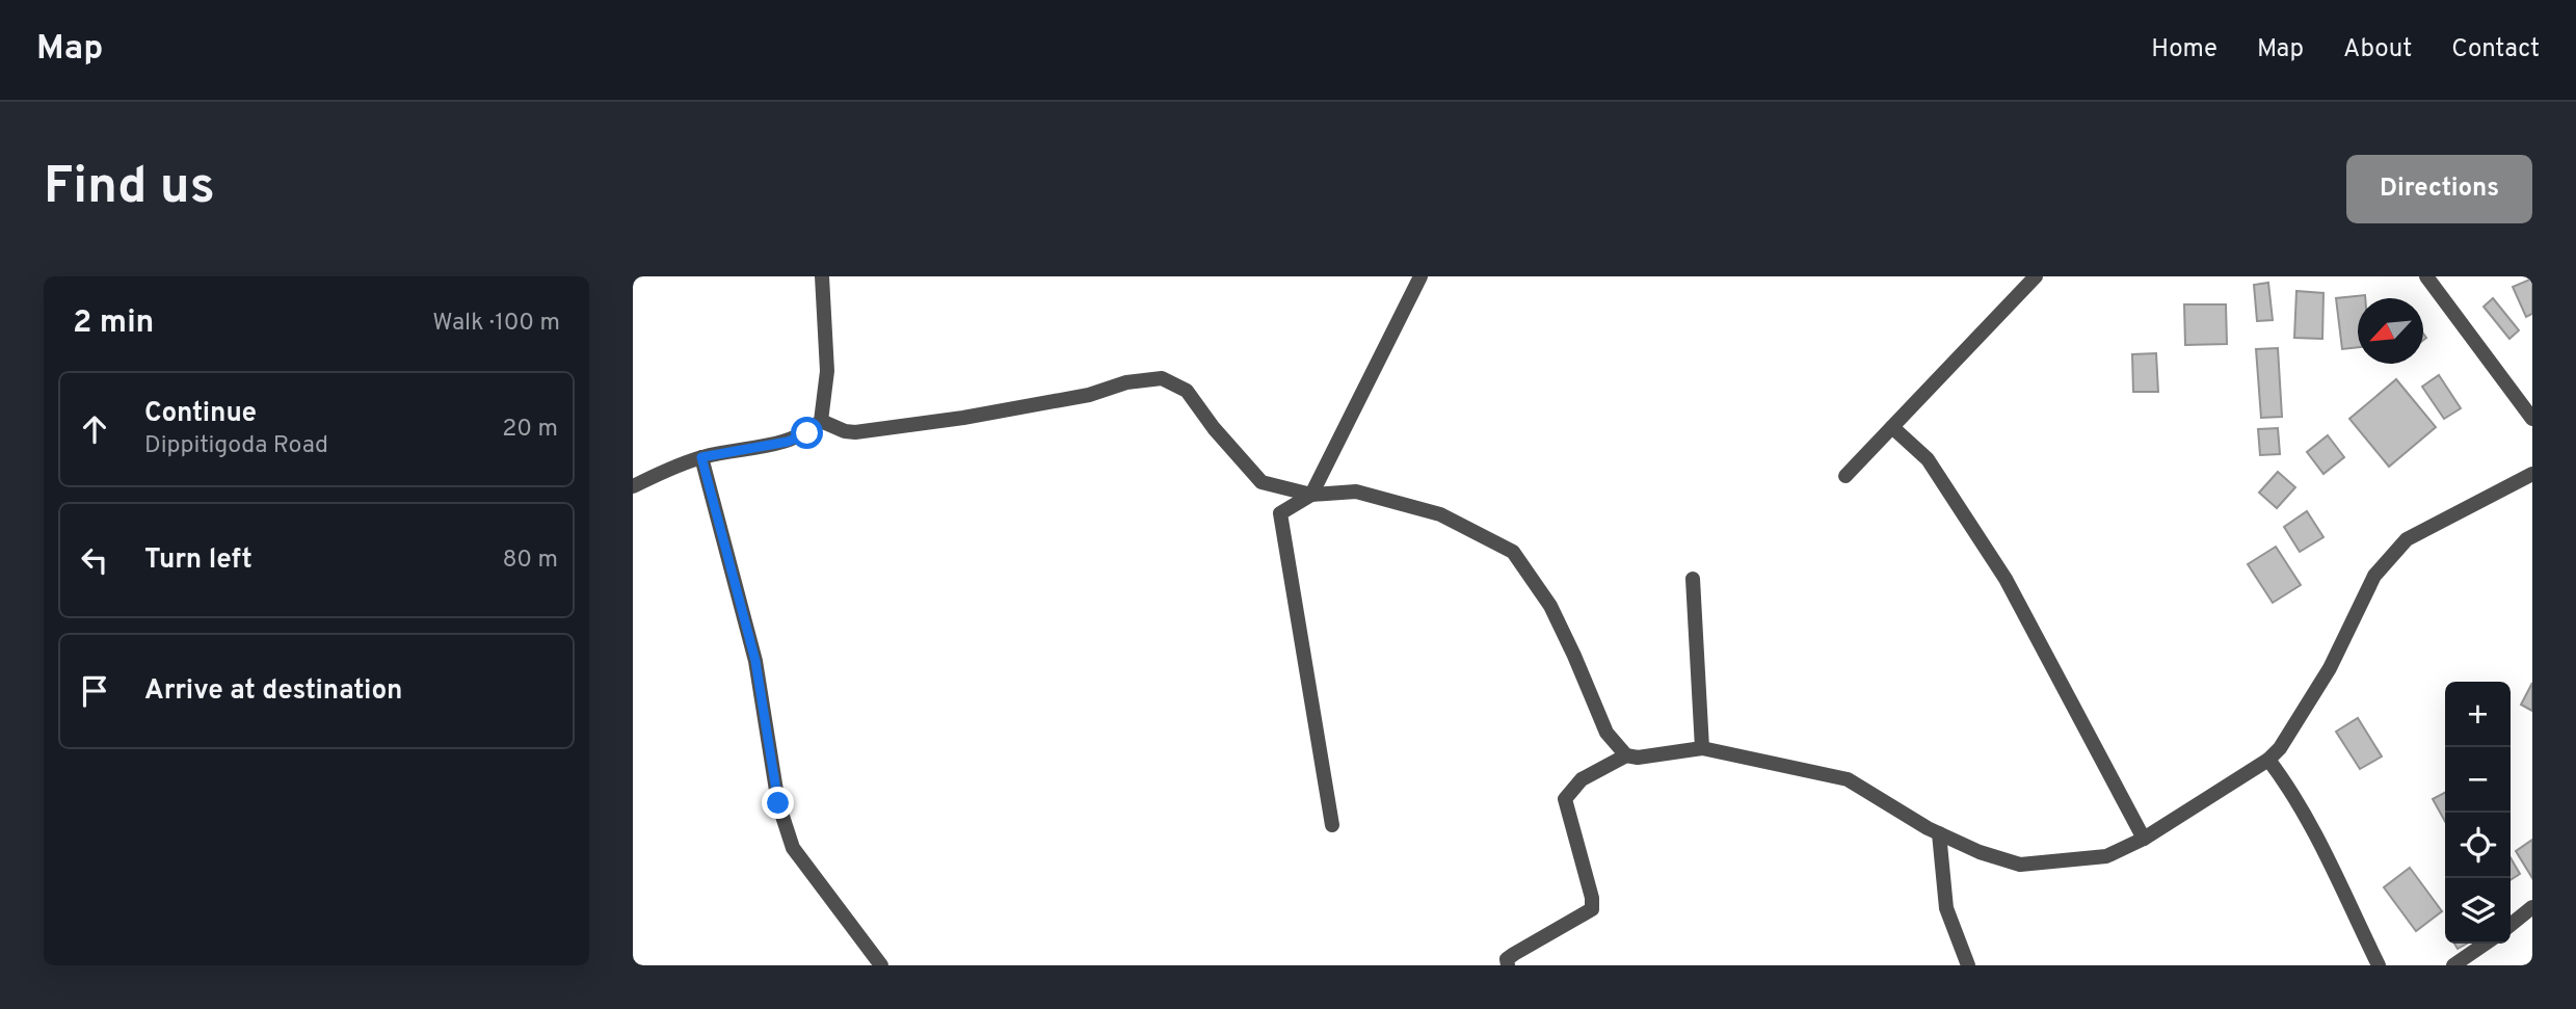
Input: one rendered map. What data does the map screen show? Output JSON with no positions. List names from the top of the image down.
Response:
{
  "north": "bottom left",
  "page": {
    "header": "Map",
    "nav": [
      "Home",
      "Map",
      "About",
      "Contact"
    ],
    "buttons": "Directions",
    "title": "Find us",
    "heading": ["2 min", "Walk · 100 m"],
    "list": [
      ["Continue", "Dippitigoda Road", "20 m"],
      ["Turn left", "80 m"],
      "Arrive at destination"
    ],
    "map_buttons": ["+", "−"]
  }
}
